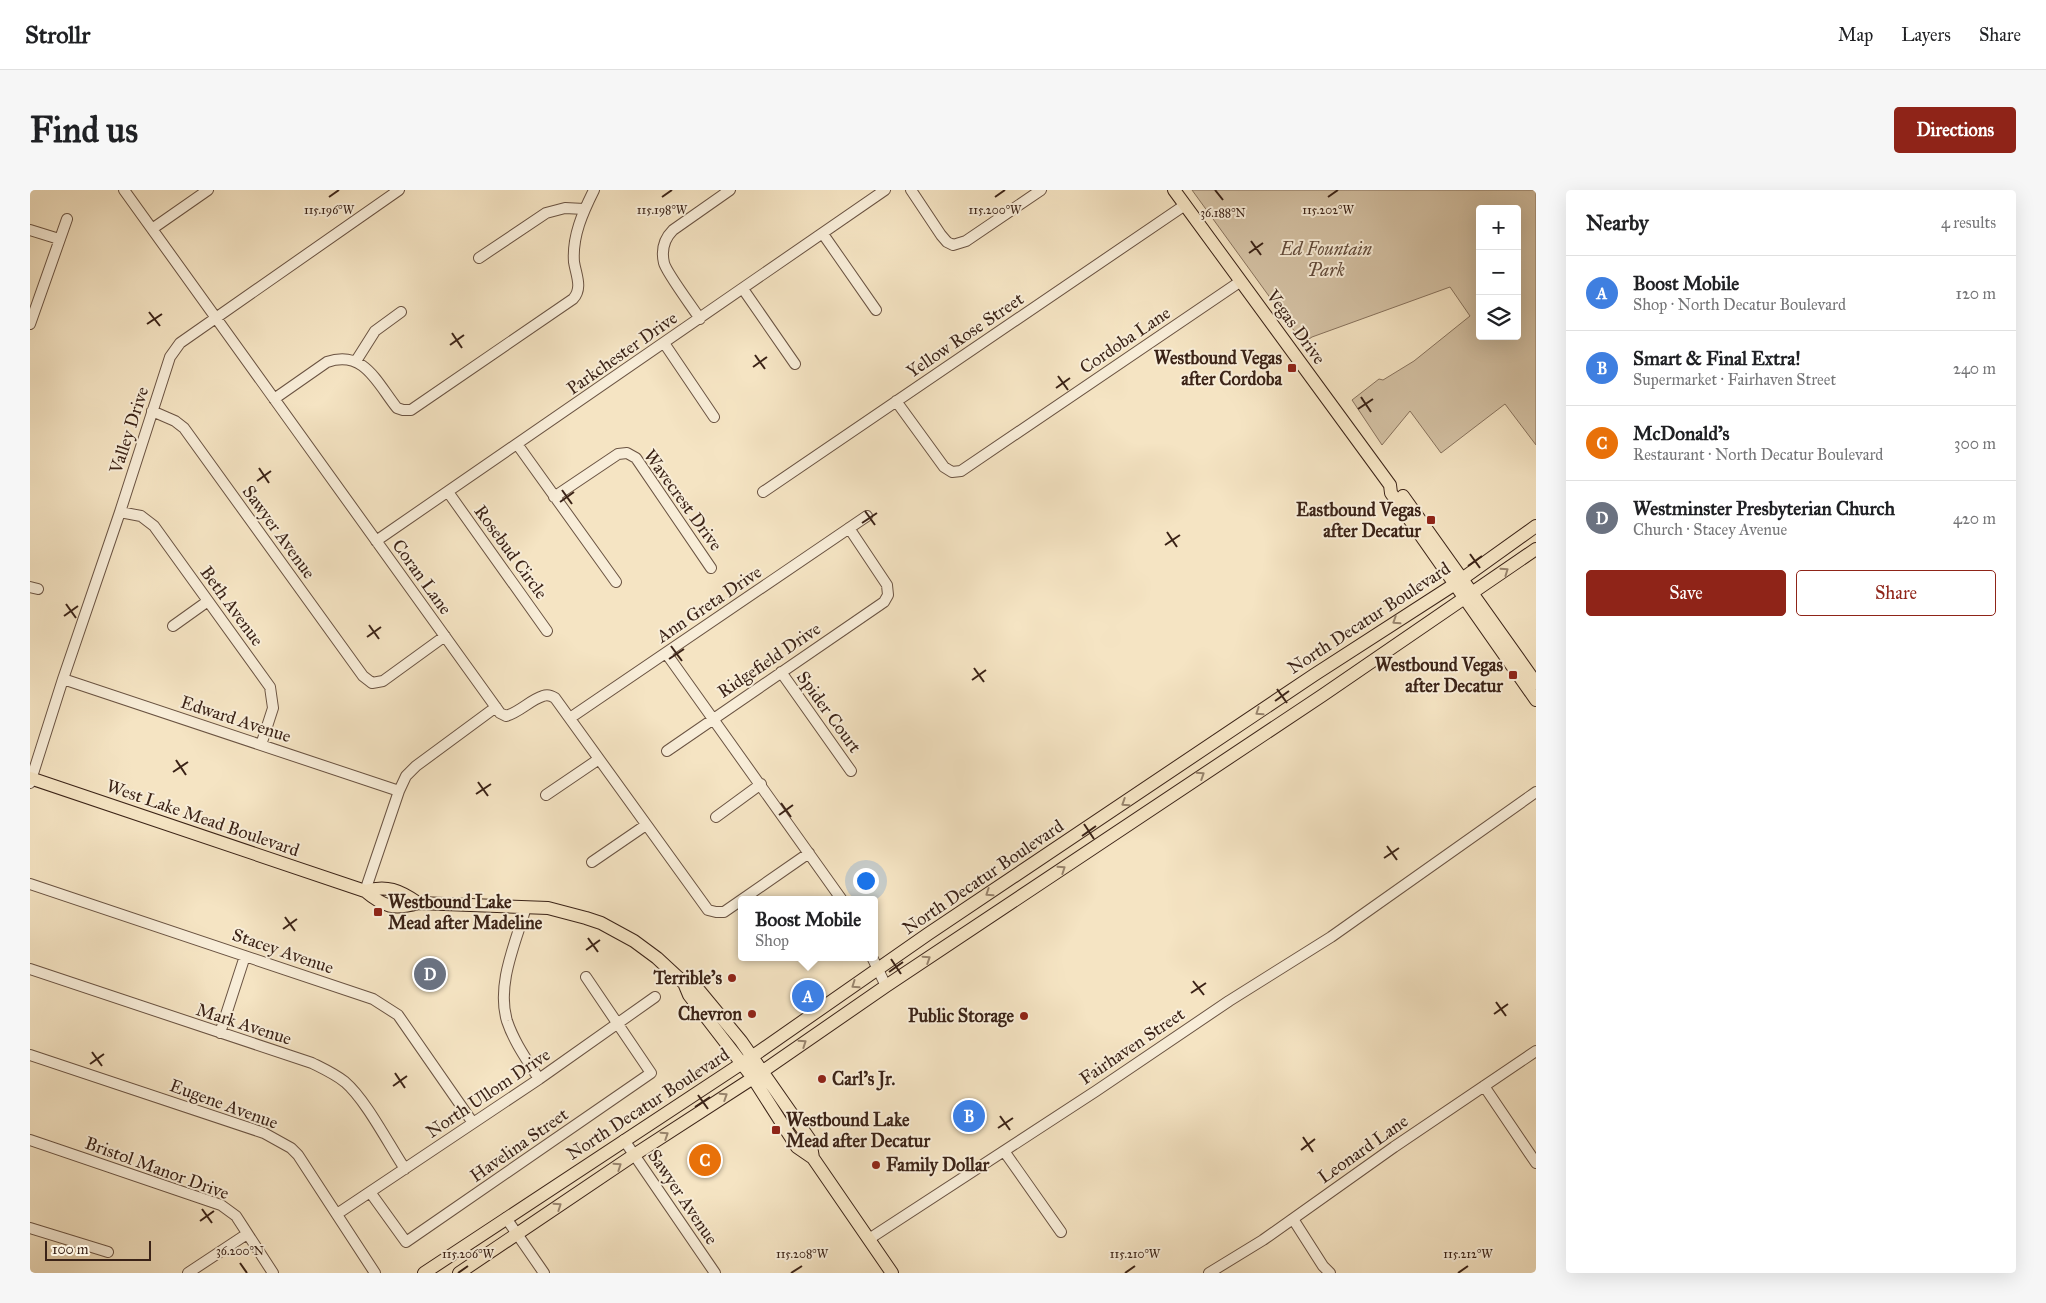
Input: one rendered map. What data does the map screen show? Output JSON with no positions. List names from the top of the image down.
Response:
{
  "streets": {
    "main road": ["Vegas Drive", "North Decatur Boulevard", "West Lake Mead Boulevard"],
    "street": [
      "Yellow Rose Street",
      "Cordoba Lane",
      "Parkchester Drive",
      "Valley Drive",
      "Wavecrest Drive",
      "Sawyer Avenue",
      "Rosebud Circle",
      "Coran Lane",
      "Ann Greta Drive",
      "Beth Avenue",
      "Ridgefield Drive",
      "Spider Court",
      "Edward Avenue",
      "Stacey Avenue",
      "Mark Avenue",
      "Fairhaven Street",
      "North Ullom Drive",
      "Eugene Avenue",
      "Havelina Street",
      "Leonard Lane",
      "Bristol Manor Drive"
    ]
  },
  "crossings": [
    ["Vegas Drive", "Yellow Rose Street"],
    ["Vegas Drive", "Cordoba Lane"],
    ["Vegas Drive", "North Decatur Boulevard"],
    ["Yellow Rose Street", "Cordoba Lane"],
    ["Parkchester Drive", "Rosebud Circle"],
    ["Parkchester Drive", "Coran Lane"],
    ["Valley Drive", "Sawyer Avenue"],
    ["Valley Drive", "Coran Lane"],
    ["Valley Drive", "Beth Avenue"],
    ["Valley Drive", "Edward Avenue"],
    ["Valley Drive", "West Lake Mead Boulevard"],
    ["Sawyer Avenue", "Coran Lane"],
    ["Sawyer Avenue", "North Decatur Boulevard"],
    ["Ann Greta Drive", "Ridgefield Drive"],
    ["Beth Avenue", "Edward Avenue"],
    ["North Decatur Boulevard", "West Lake Mead Boulevard"],
    ["Ridgefield Drive", "Spider Court"],
    ["West Lake Mead Boulevard", "Fairhaven Street"],
    ["Stacey Avenue", "North Ullom Drive"],
    ["Mark Avenue", "North Ullom Drive"],
    ["North Ullom Drive", "Eugene Avenue"],
    ["North Ullom Drive", "Havelina Street"]
  ],
  "parks": ["Ed Fountain Park"],
  "places": {
    "transit": [
      "Westbound Vegas after Cordoba",
      "Eastbound Vegas after Decatur",
      "Westbound Vegas after Decatur",
      "Westbound Lake Mead after Madeline",
      "Westbound Lake Mead after Decatur"
    ],
    "other": [
      "Terrible's",
      "Chevron",
      "Public Storage",
      "Carl's Jr.",
      "Family Dollar"
    ]
  },
  "scale_bar": "100 m",
  "page": {
    "header": "Strollr",
    "nav": ["Map", "Layers", "Share"],
    "buttons": [
      "Directions",
      ["Save", "Share"]
    ],
    "title": "Find us",
    "heading": ["Nearby", "4 results"],
    "map_buttons": ["+", "−"],
    "list": [
      {
        "mark": "A",
        "name": "Boost Mobile",
        "note": "Shop · North Decatur Boulevard",
        "value": "120 m"
      },
      {
        "mark": "B",
        "name": "Smart & Final Extra!",
        "note": "Supermarket · Fairhaven Street",
        "value": "240 m"
      },
      {
        "mark": "C",
        "name": "McDonald's",
        "note": "Restaurant · North Decatur Boulevard",
        "value": "300 m"
      },
      {
        "mark": "D",
        "name": "Westminster Presbyterian Church",
        "note": "Church · Stacey Avenue",
        "value": "420 m"
      }
    ],
    "popup": ["Boost Mobile", "Shop"],
    "pins": [
      "D",
      "A",
      "B",
      "C"
    ],
    "scale": "100 m"
  },
  "coordinates": [
    "115.202°W",
    "115.196°W",
    "115.198°W",
    "115.200°W",
    "36.188°N",
    "36.200°N",
    "115.206°W",
    "115.208°W",
    "115.210°W",
    "115.212°W"
  ]
}
